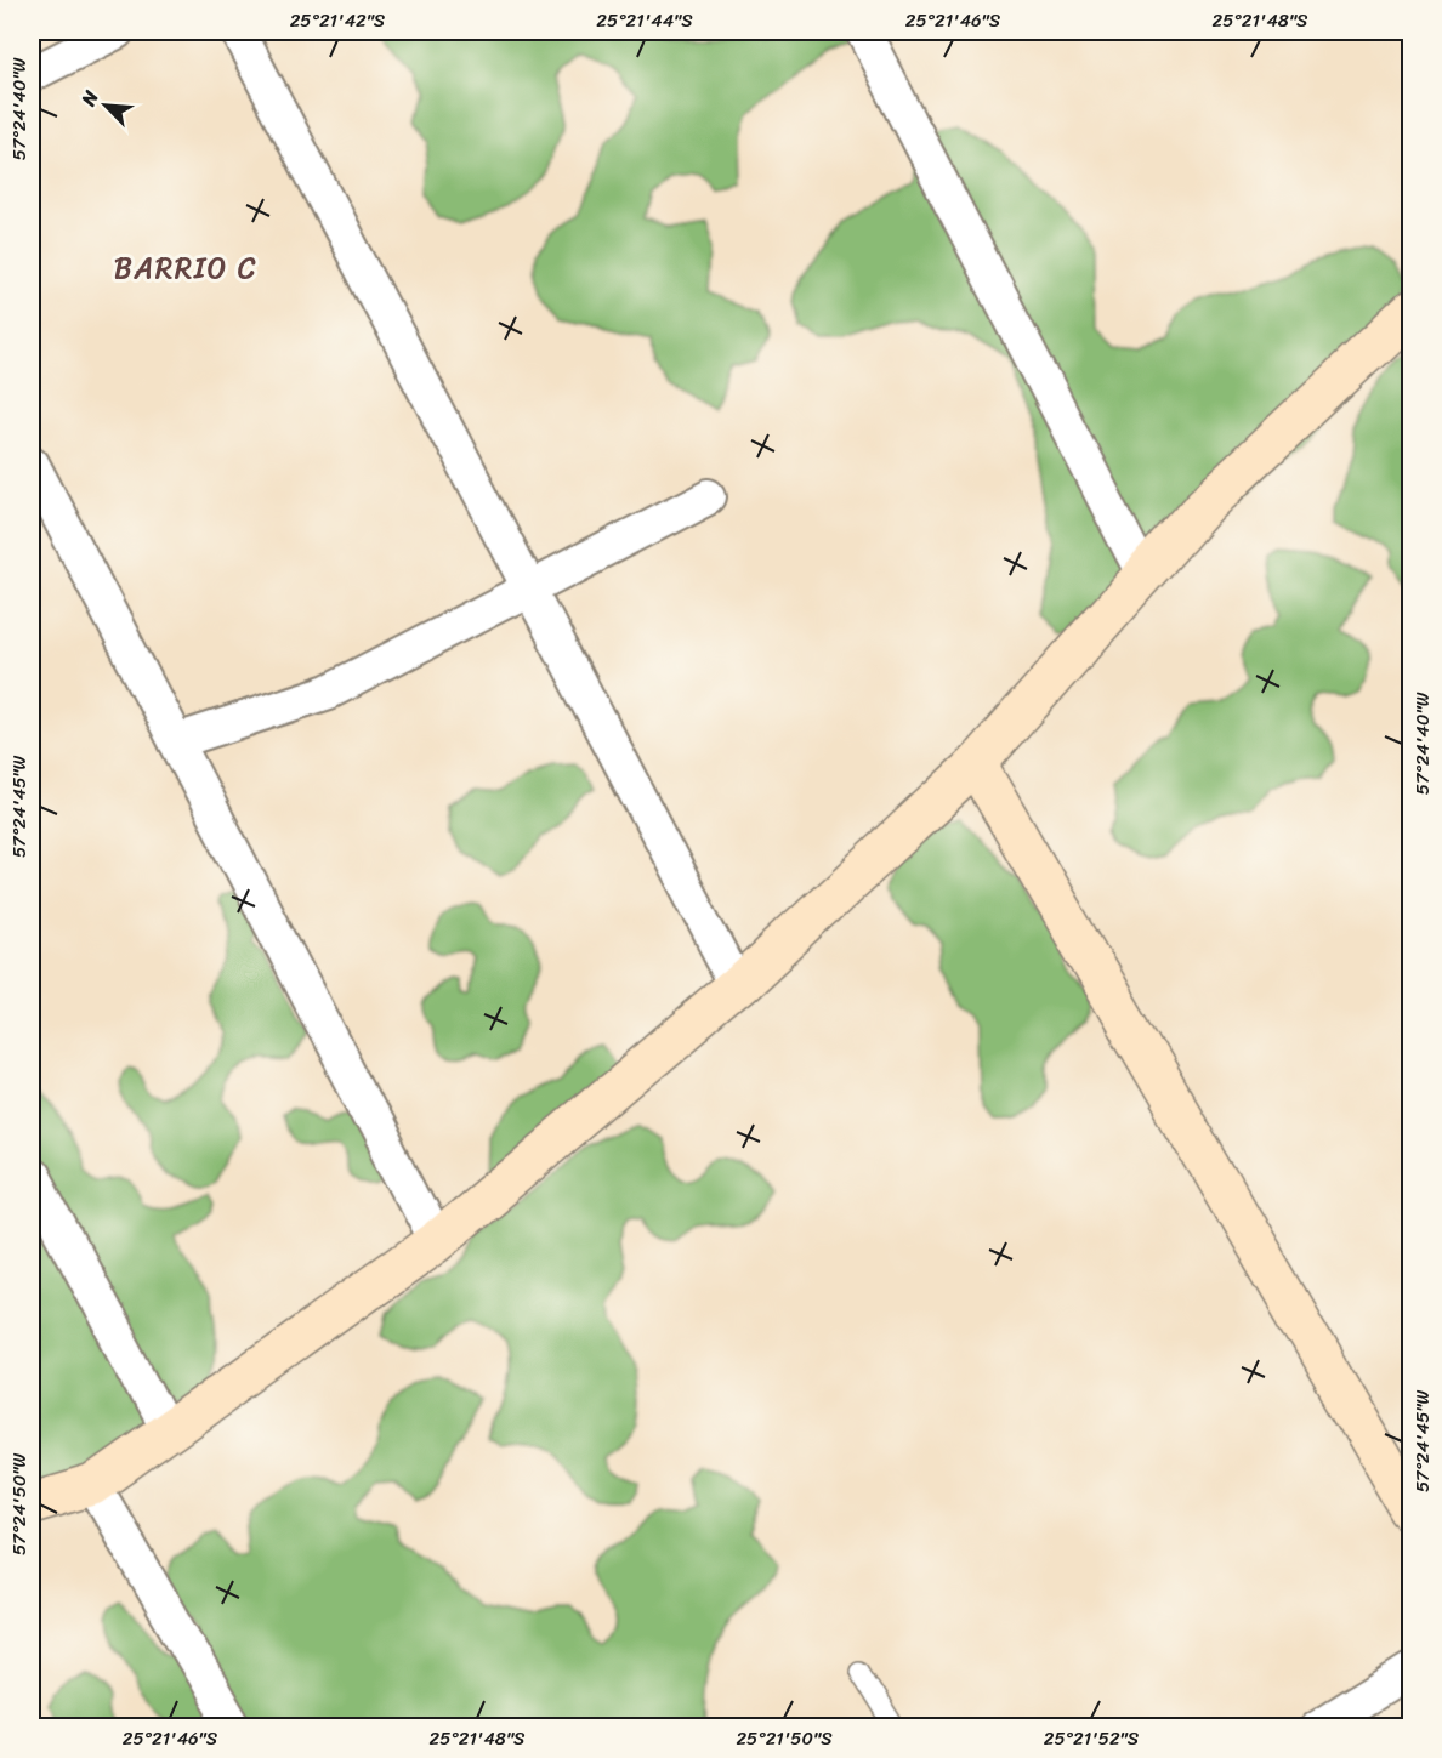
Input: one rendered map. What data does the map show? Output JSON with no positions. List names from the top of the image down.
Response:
{
  "districts": ["BARRIO C"],
  "north": "top left",
  "coordinates": [
    "25°21'42\"S",
    "25°21'44\"S",
    "25°21'46\"S",
    "25°21'48\"S",
    "57°24'40\"W",
    "57°24'45\"W",
    "57°24'50\"W",
    "25°21'50\"S",
    "25°21'52\"S"
  ]
}
